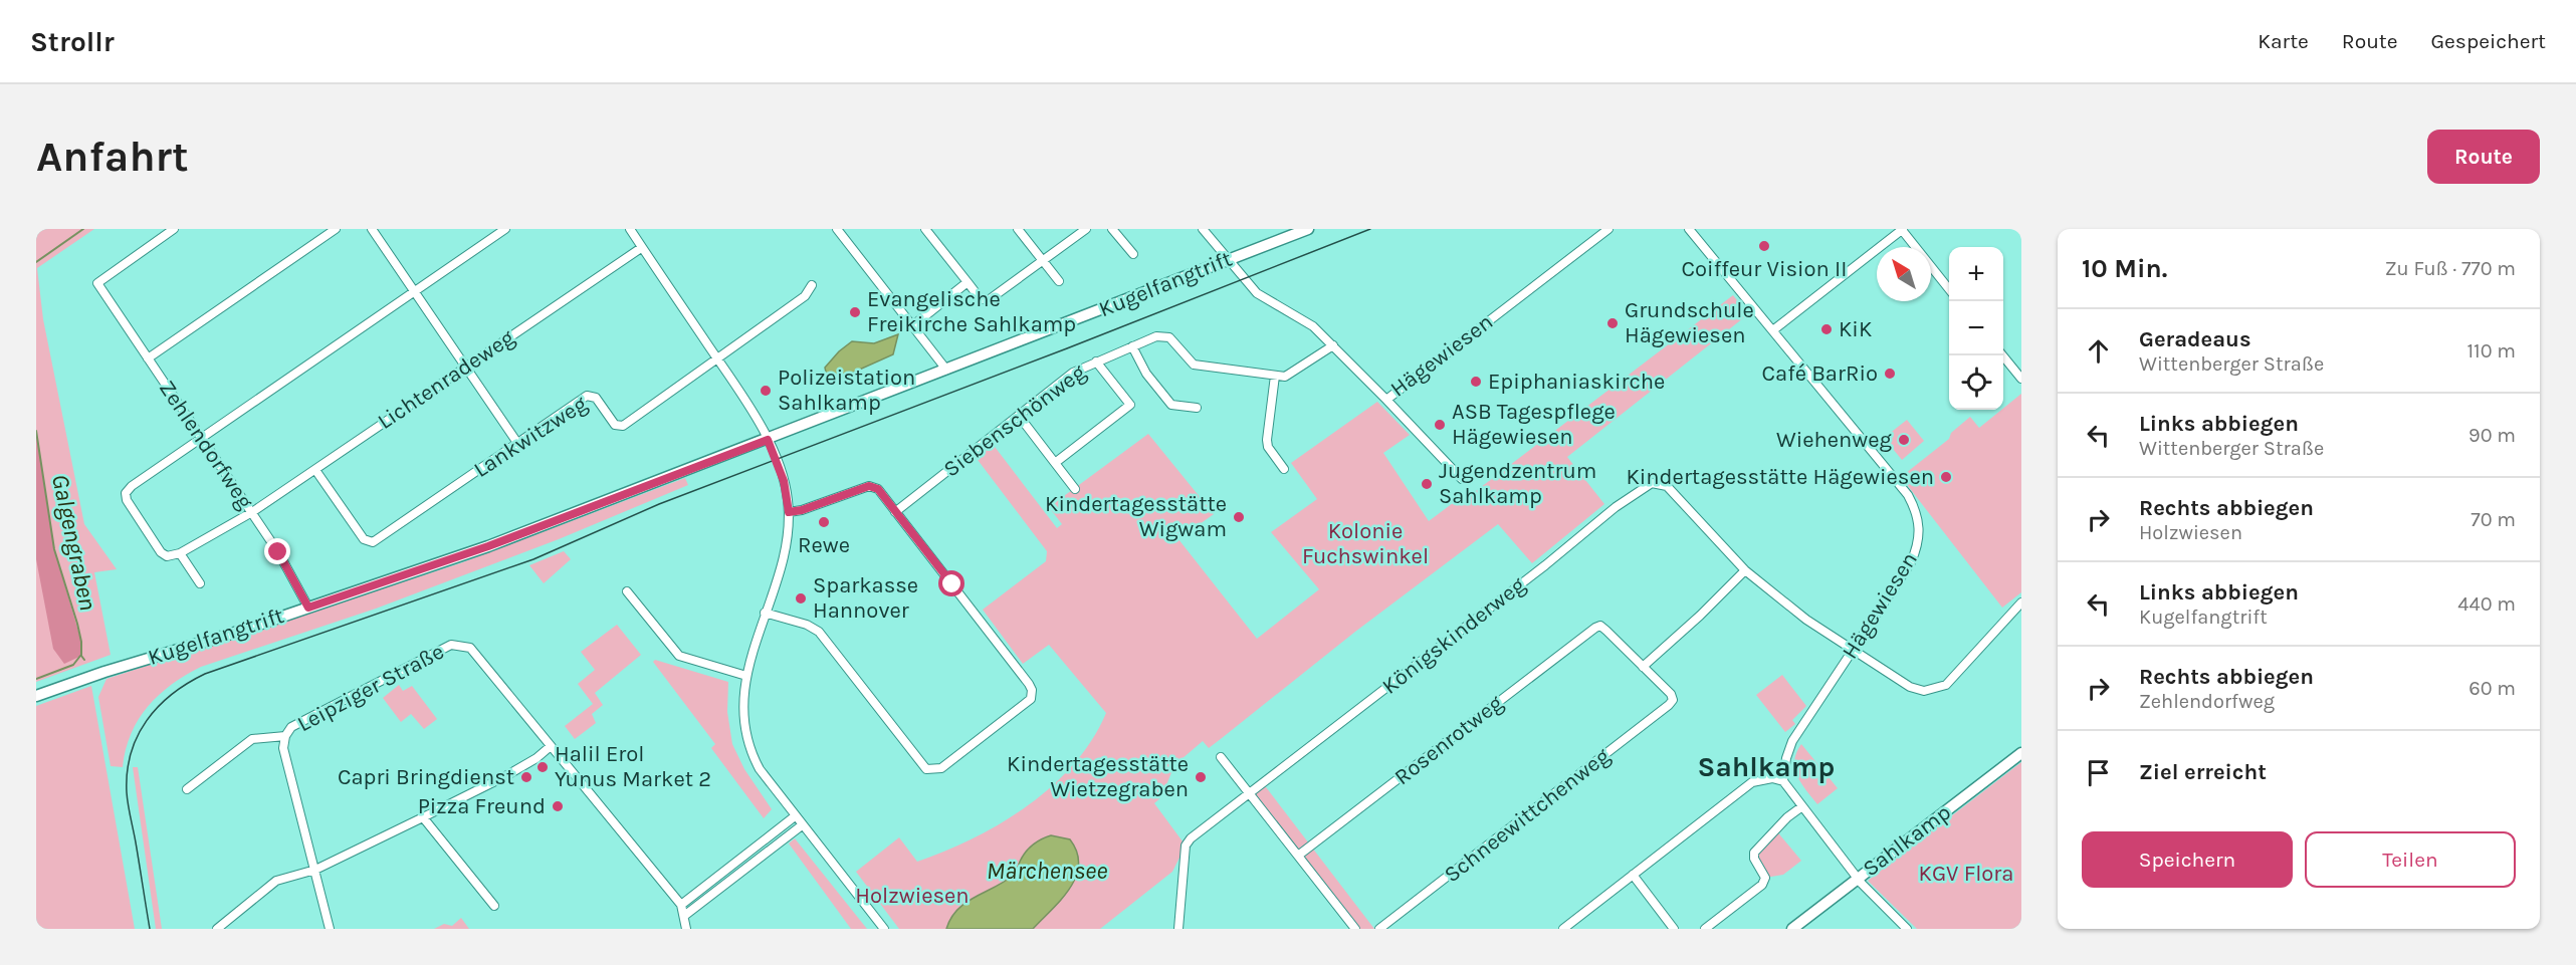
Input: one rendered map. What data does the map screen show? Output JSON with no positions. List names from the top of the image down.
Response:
{
  "streets": {
    "street": [
      "Kugelfangtrift",
      "Hägewiesen",
      "Lichtenradeweg",
      "Siebenschönweg",
      "Lankwitzweg",
      "Zehlendorfweg",
      "Königskinderweg",
      "Leipziger Straße",
      "Rosenrotweg",
      "Schneewittchenweg",
      "Sahlkamp"
    ]
  },
  "crossings": [
    ["Kugelfangtrift", "Hägewiesen"],
    ["Kugelfangtrift", "Zehlendorfweg"],
    ["Hägewiesen", "Siebenschönweg"],
    ["Lichtenradeweg", "Lankwitzweg"],
    ["Lichtenradeweg", "Zehlendorfweg"],
    ["Rosenrotweg", "Schneewittchenweg"]
  ],
  "districts": ["Sahlkamp"],
  "water": ["Galgengraben", "Märchensee"],
  "parks": ["Kolonie Fuchswinkel", "KGV Flora", "Holzwiesen"],
  "places": [
    "Coiffeur Vision II",
    "Evangelische Freikirche Sahlkamp",
    "Grundschule Hägewiesen",
    "KiK",
    "Café BarRio",
    "Epiphaniaskirche",
    "Polizeistation Sahlkamp",
    "ASB Tagespflege Hägewiesen",
    "Wiehenweg",
    "Kindertagesstätte Hägewiesen",
    "Jugendzentrum Sahlkamp",
    "Kindertagesstätte Wigwam",
    "Rewe",
    "Sparkasse Hannover",
    "Halil Erol Yunus Market 2",
    "Capri Bringdienst",
    "Kindertagesstätte Wietzegraben",
    "Pizza Freund"
  ],
  "north": "top left",
  "page": {
    "header": "Strollr",
    "nav": ["Karte", "Route", "Gespeichert"],
    "buttons": [
      "Route",
      ["Speichern", "Teilen"]
    ],
    "title": "Anfahrt",
    "heading": ["10 Min.", "Zu Fuß · 770 m"],
    "map_buttons": ["+", "−"],
    "list": [
      ["Geradeaus", "Wittenberger Straße", "110 m"],
      ["Links abbiegen", "Wittenberger Straße", "90 m"],
      ["Rechts abbiegen", "Holzwiesen", "70 m"],
      ["Links abbiegen", "Kugelfangtrift", "440 m"],
      ["Rechts abbiegen", "Zehlendorfweg", "60 m"],
      "Ziel erreicht"
    ]
  }
}
